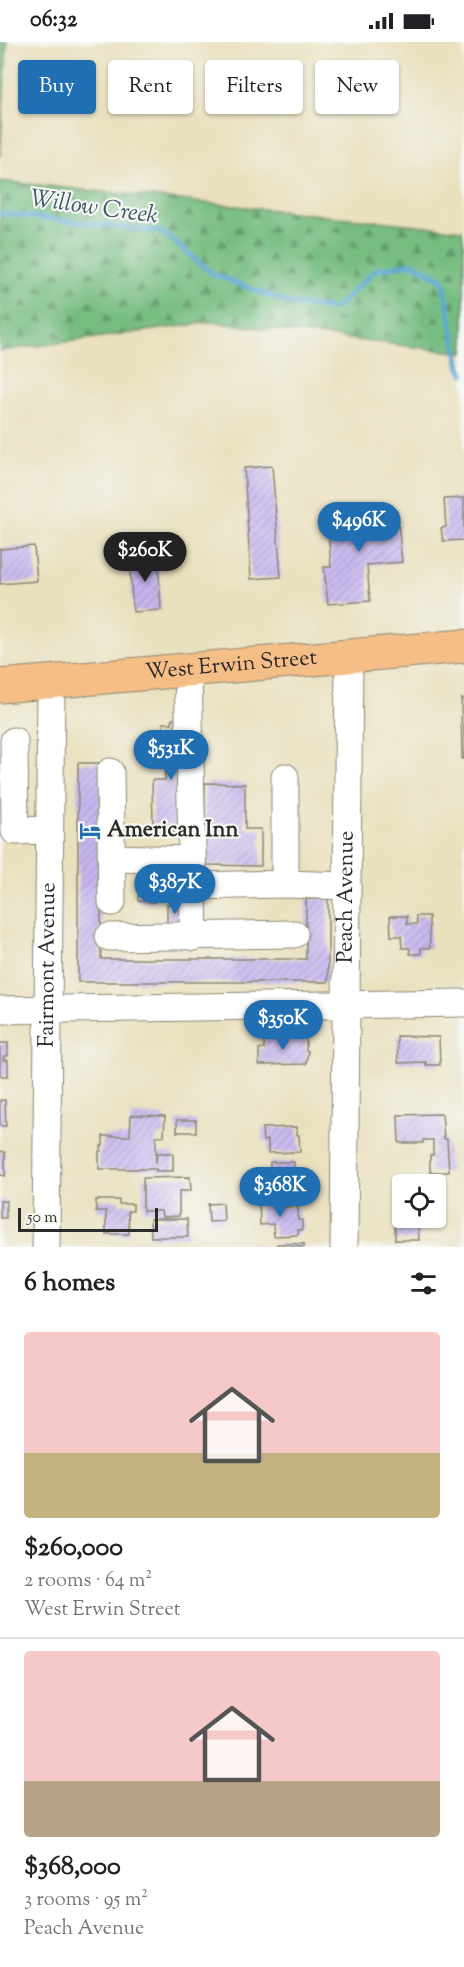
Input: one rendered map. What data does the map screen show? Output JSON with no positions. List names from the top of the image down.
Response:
{
  "streets": {
    "main road": ["West Erwin Street"],
    "street": ["Peach Avenue", "Fairmont Avenue"]
  },
  "crossings": [
    ["West Erwin Street", "Peach Avenue"],
    ["West Erwin Street", "Fairmont Avenue"]
  ],
  "water": ["Willow Creek"],
  "places": {
    "hotel": ["American Inn"]
  },
  "scale_bar": "50 m",
  "page": {
    "status": "06:32",
    "chip": [
      "Buy",
      "Rent",
      "Filters",
      "New"
    ],
    "price": [
      "$496K",
      "$260K",
      "$531K",
      "$387K",
      "$350K",
      "$368K"
    ],
    "scale": "50 m",
    "heading": "6 homes",
    "list": [
      {
        "name": "$260,000",
        "note": "2 rooms · 64 m² · West Erwin Street"
      },
      {
        "name": "$368,000",
        "note": "3 rooms · 95 m² · Peach Avenue"
      }
    ]
  }
}
